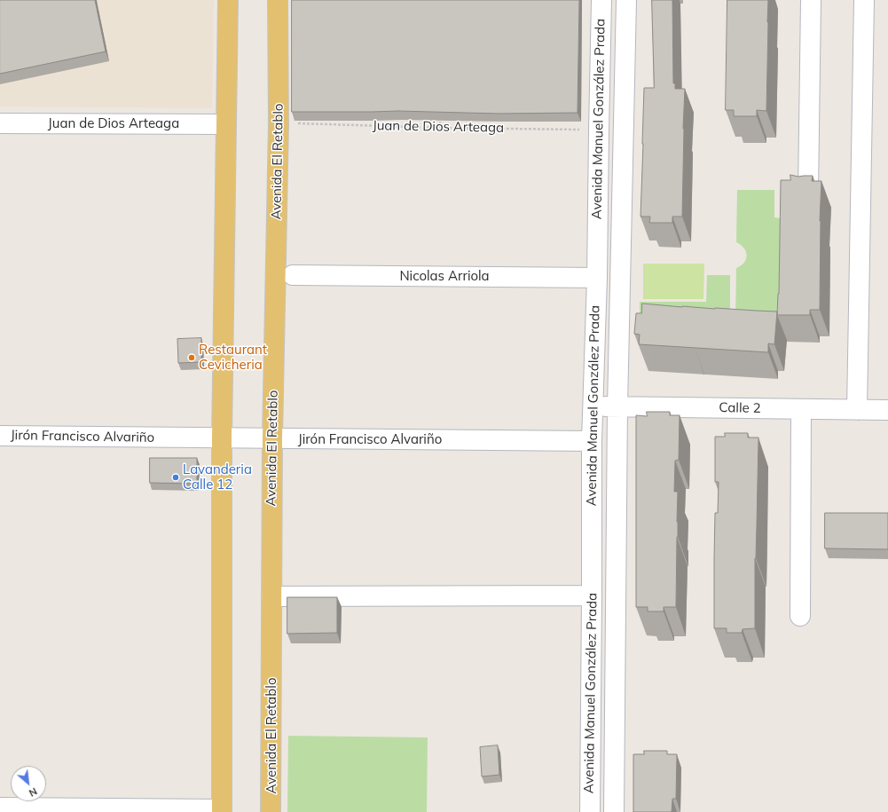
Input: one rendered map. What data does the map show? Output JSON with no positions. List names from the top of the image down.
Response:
{
  "streets": {
    "main road": ["Avenida El Retablo"],
    "street": [
      "Avenida Manuel González Prada",
      "Juan de Dios Arteaga",
      "Nicolas Arriola",
      "Calle 2",
      "Jirón Francisco Alvariño"
    ]
  },
  "crossings": [
    ["Avenida Manuel González Prada", "Juan de Dios Arteaga"],
    ["Avenida Manuel González Prada", "Nicolas Arriola"],
    ["Avenida Manuel González Prada", "Calle 2"],
    ["Avenida Manuel González Prada", "Jirón Francisco Alvariño"],
    ["Juan de Dios Arteaga", "Avenida El Retablo"],
    ["Avenida El Retablo", "Jirón Francisco Alvariño"]
  ],
  "places": ["Restaurant Cevicheria", "Lavanderia Calle 12"],
  "north": "bottom right"
}
